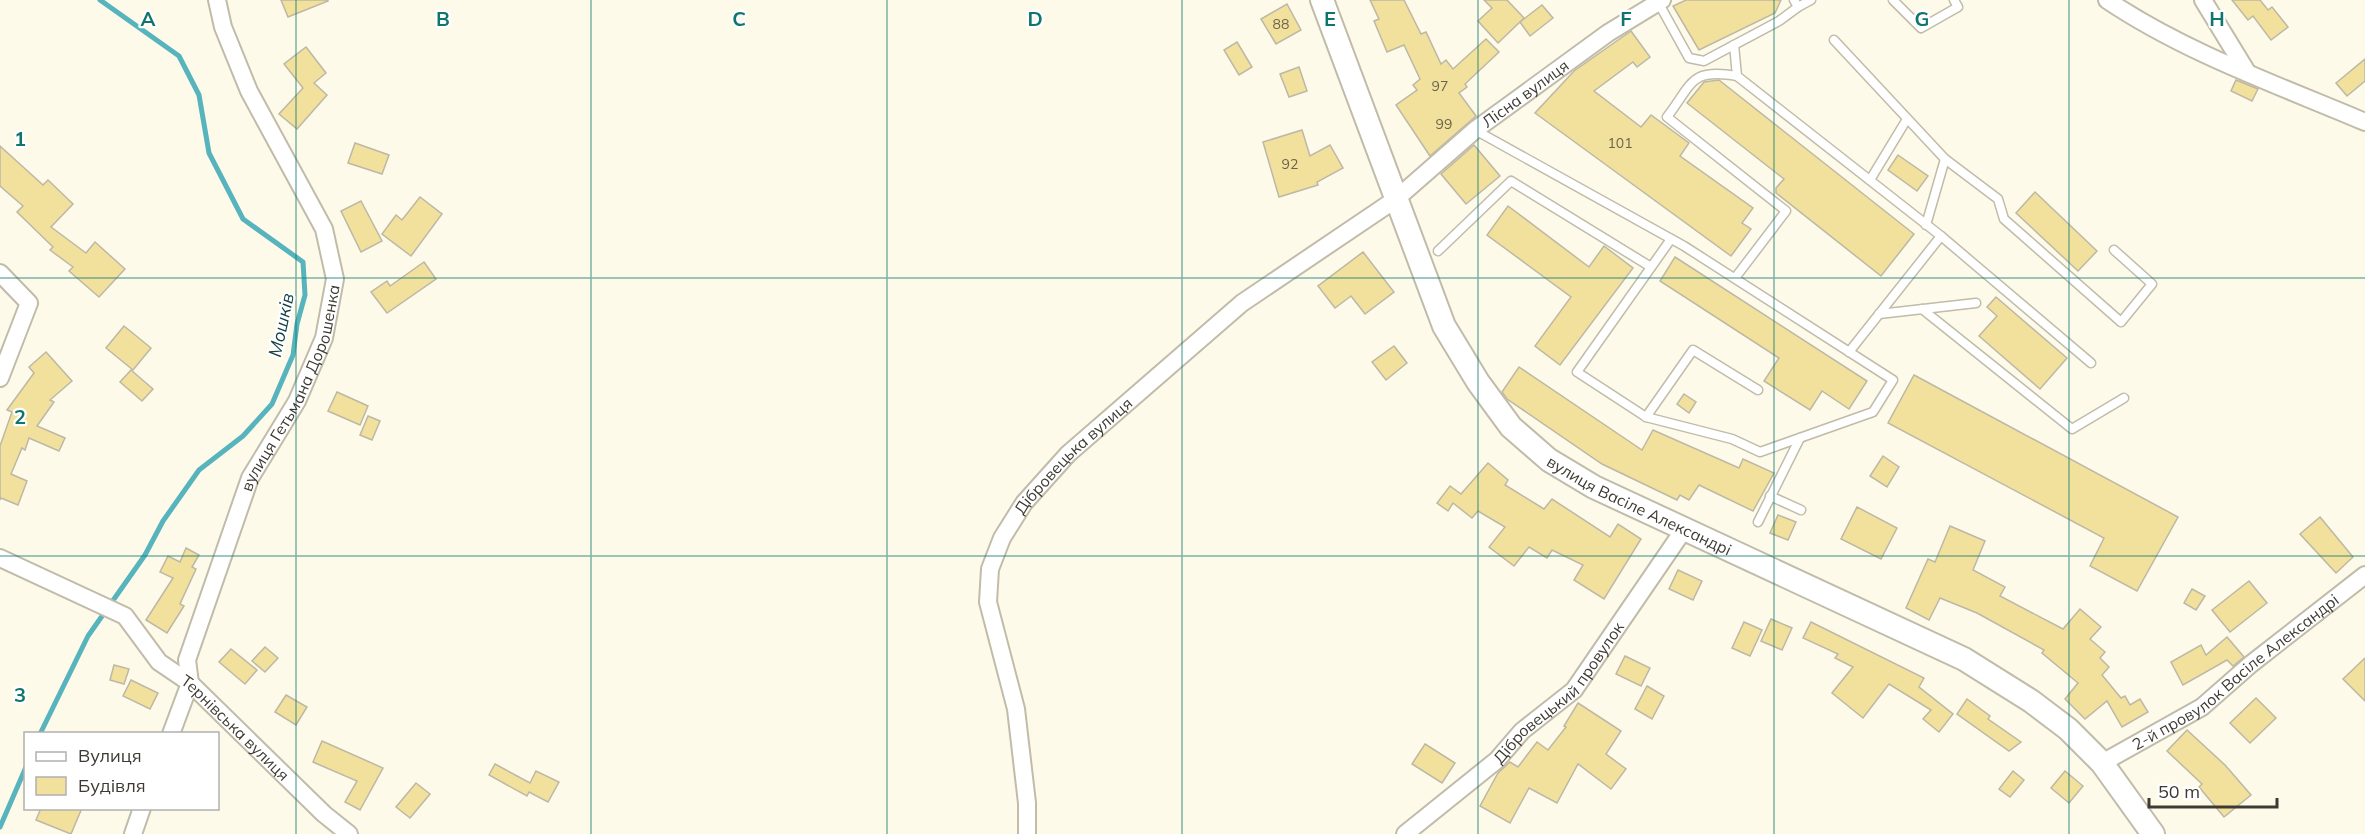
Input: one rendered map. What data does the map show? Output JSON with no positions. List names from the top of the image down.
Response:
{
  "streets": {
    "main road": ["вулиця Васіле Александрі"],
    "street": [
      "Лісна вулиця",
      "вулиця Гетьмана Дорошенка",
      "Дібровецька вулиця",
      "2-й провулок Васіле Александрі",
      "Дібровецький провулок",
      "Тернівська вулиця"
    ]
  },
  "crossings": [
    ["Лісна вулиця", "Дібровецька вулиця"],
    ["Лісна вулиця", "вулиця Васіле Александрі"],
    ["вулиця Гетьмана Дорошенка", "Тернівська вулиця"],
    ["Дібровецька вулиця", "вулиця Васіле Александрі"],
    ["вулиця Васіле Александрі", "2-й провулок Васіле Александрі"],
    ["вулиця Васіле Александрі", "Дібровецький провулок"]
  ],
  "water": ["Мошків"],
  "house_numbers": [
    "88",
    "97",
    "99",
    "101",
    "92"
  ],
  "legend": ["Вулиця", "Будівля"],
  "scale_bar": "50 m",
  "grid": {
    "columns": [
      "A",
      "B",
      "C",
      "D",
      "E",
      "F",
      "G",
      "H"
    ],
    "rows": ["1", "2", "3"]
  }
}
